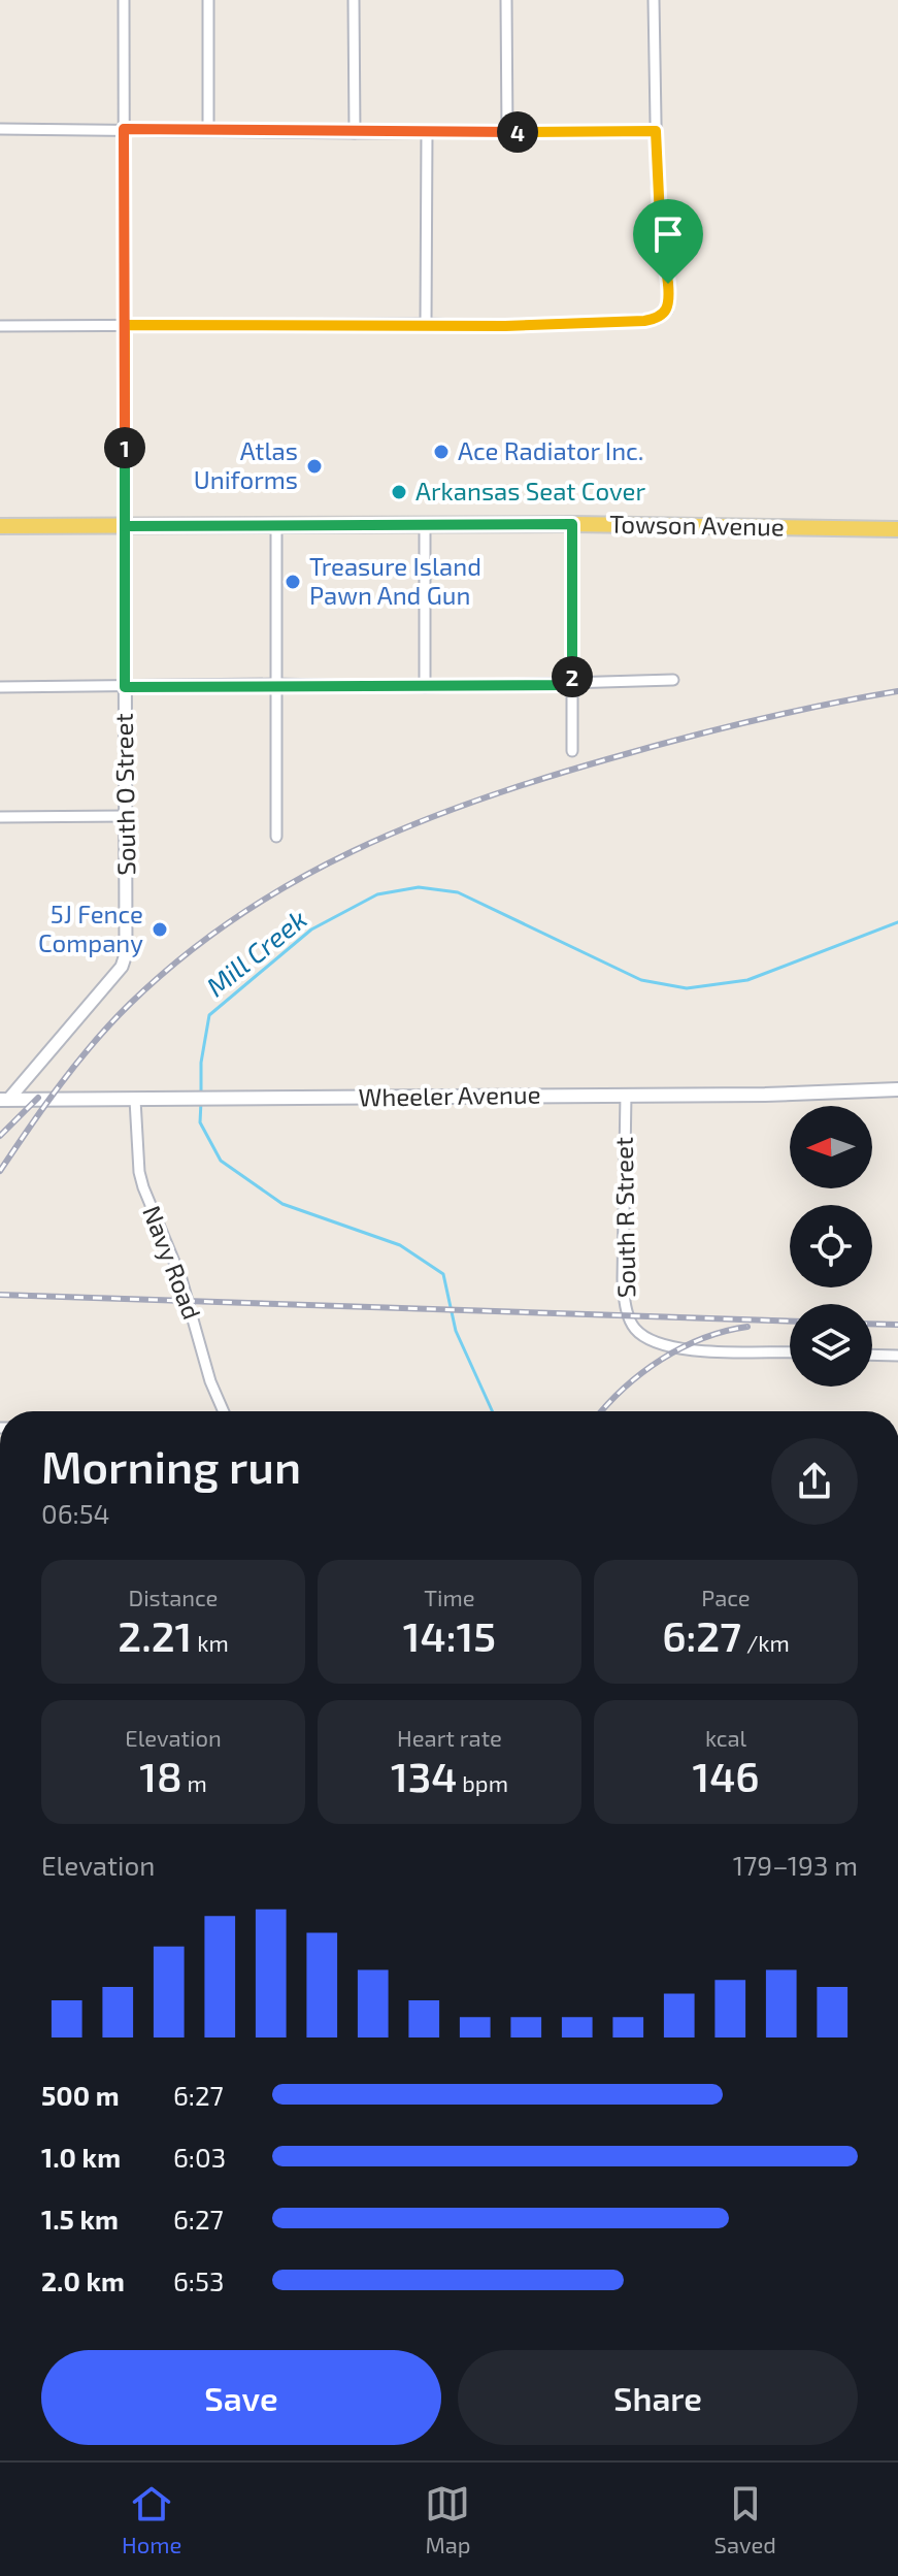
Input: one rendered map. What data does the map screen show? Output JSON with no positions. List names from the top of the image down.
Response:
{
  "streets": {
    "main road": ["Towson Avenue", "Wheeler Avenue"],
    "street": ["South O Street", "South R Street", "Navy Road"]
  },
  "crossings": [
    ["Towson Avenue", "South O Street"],
    ["South O Street", "Wheeler Avenue"],
    ["Wheeler Avenue", "South R Street"],
    ["Wheeler Avenue", "Navy Road"]
  ],
  "water": ["Mill Creek"],
  "places": [
    "Ace Radiator Inc.",
    "Atlas Uniforms",
    "Arkansas Seat Cover",
    "Treasure Island Pawn And Gun",
    "5J Fence Company"
  ],
  "north": "left",
  "page": {
    "pins": ["4", "1", "2"],
    "heading": ["Morning run", "06:54"],
    "stats": [
      ["Distance", "2.21 km"],
      ["Time", "14:15"],
      ["Pace", "6:27 /km"],
      ["Elevation", "18 m"],
      ["Heart rate", "134 bpm"],
      ["kcal", "146"]
    ],
    "chart": ["Elevation", "179–193 m"],
    "list": [
      {
        "name": "500 m",
        "note": "6:27"
      },
      {
        "name": "1.0 km",
        "note": "6:03"
      },
      {
        "name": "1.5 km",
        "note": "6:27"
      },
      {
        "name": "2.0 km",
        "note": "6:53"
      }
    ],
    "buttons": ["Save", "Share"],
    "tabs": ["Home", "Map", "Saved"]
  }
}
